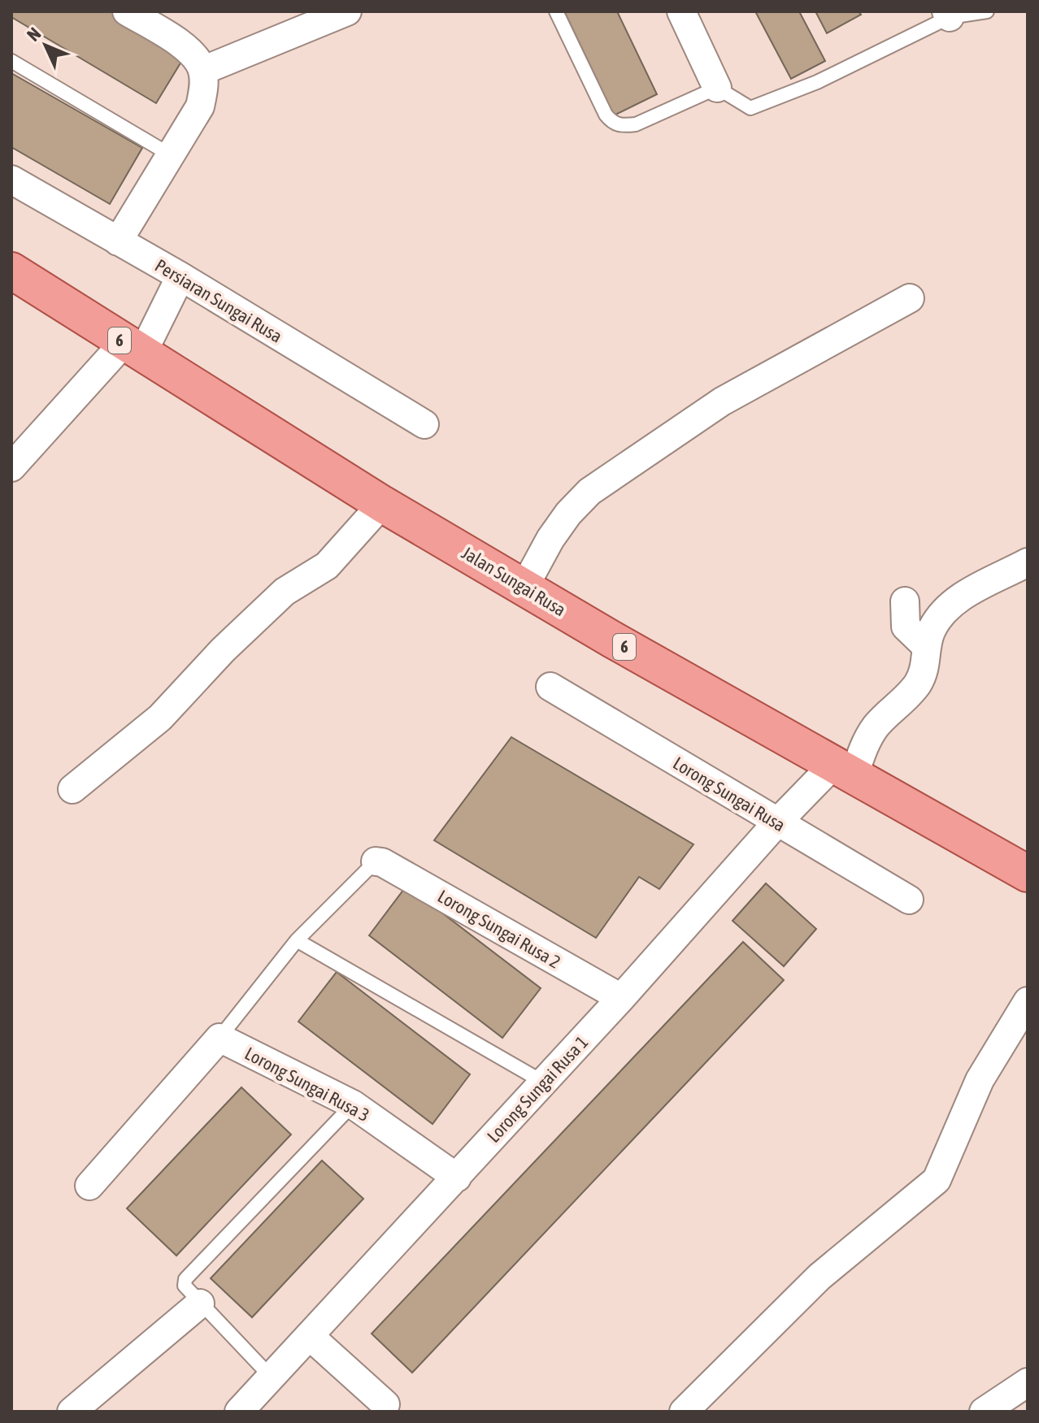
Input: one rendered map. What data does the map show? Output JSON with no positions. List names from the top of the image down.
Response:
{
  "streets": {
    "main road": ["6", "Jalan Sungai Rusa"],
    "street": [
      "Persiaran Sungai Rusa",
      "Lorong Sungai Rusa",
      "Lorong Sungai Rusa 2",
      "Lorong Sungai Rusa 3",
      "Lorong Sungai Rusa 1"
    ]
  },
  "crossings": [
    ["Jalan Sungai Rusa", "Lorong Sungai Rusa 1"],
    ["Lorong Sungai Rusa", "Lorong Sungai Rusa 1"],
    ["Lorong Sungai Rusa 2", "Lorong Sungai Rusa 1"],
    ["Lorong Sungai Rusa 3", "Lorong Sungai Rusa 1"]
  ],
  "north": "top left"
}
